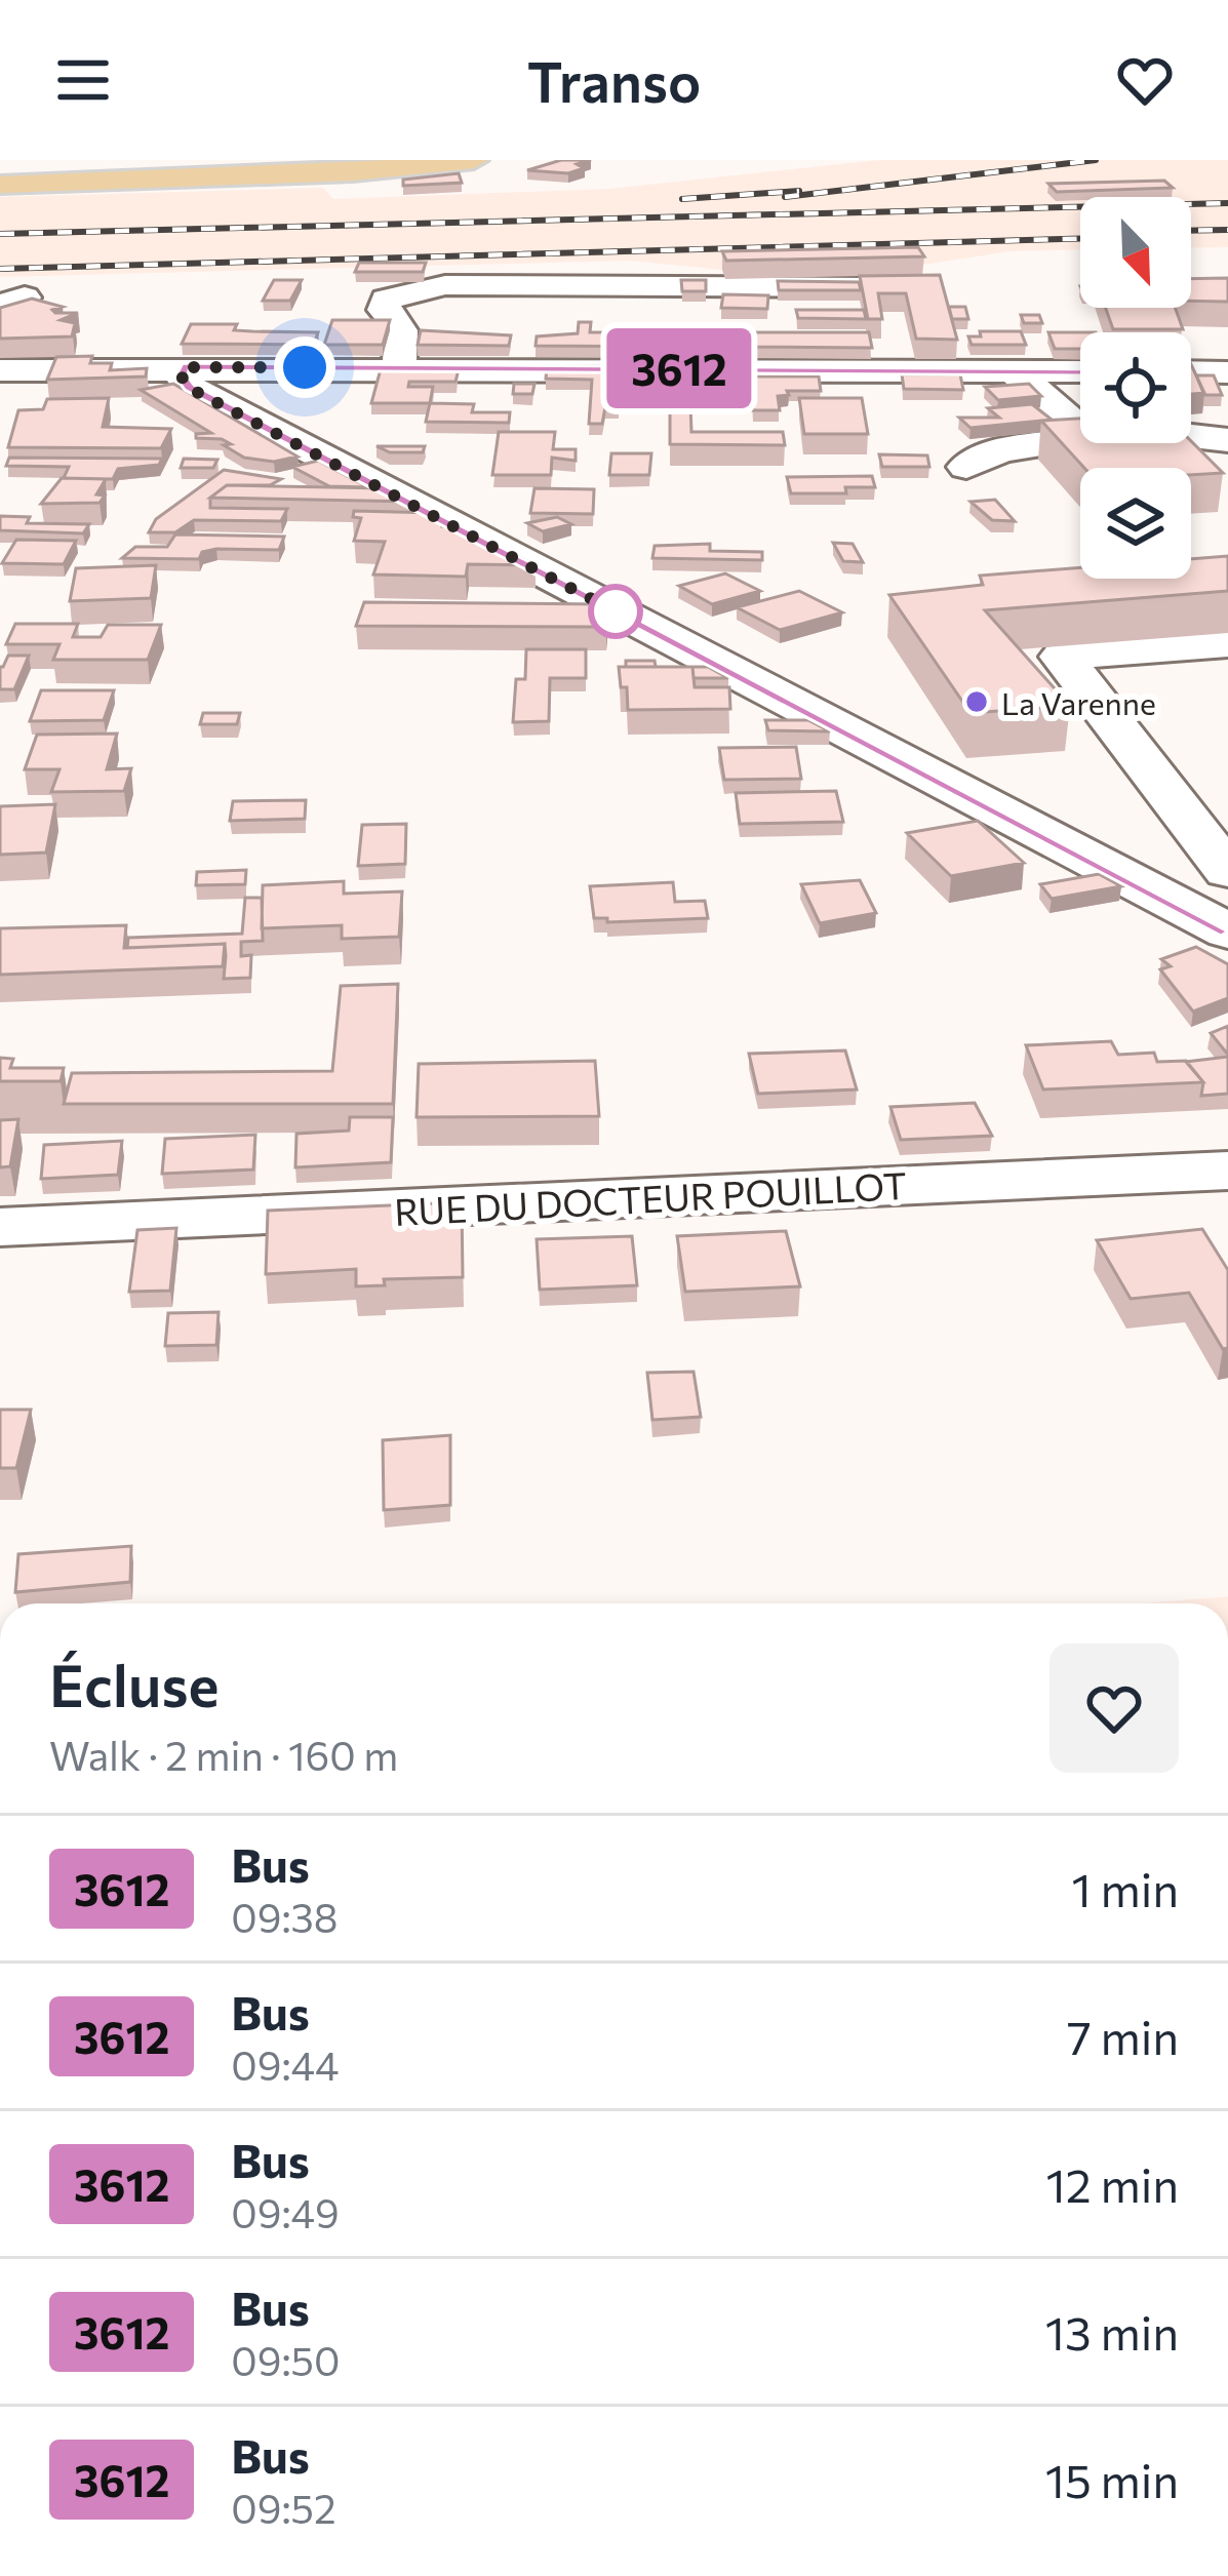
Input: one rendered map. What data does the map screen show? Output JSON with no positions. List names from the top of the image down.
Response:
{
  "streets": {
    "street": ["RUE DU DOCTEUR POUILLOT"]
  },
  "places": ["La Varenne"],
  "lines": ["bus line 3612"],
  "north": "bottom right",
  "page": {
    "header": "Transo",
    "on_map": "3612",
    "heading": ["Écluse", "Walk · 2 min · 160 m"],
    "list": [
      {
        "mark": "3612",
        "name": "Bus",
        "note": "09:38",
        "value": "1 min"
      },
      {
        "mark": "3612",
        "name": "Bus",
        "note": "09:44",
        "value": "7 min"
      },
      {
        "mark": "3612",
        "name": "Bus",
        "note": "09:49",
        "value": "12 min"
      },
      {
        "mark": "3612",
        "name": "Bus",
        "note": "09:50",
        "value": "13 min"
      },
      {
        "mark": "3612",
        "name": "Bus",
        "note": "09:52",
        "value": "15 min"
      }
    ]
  }
}
